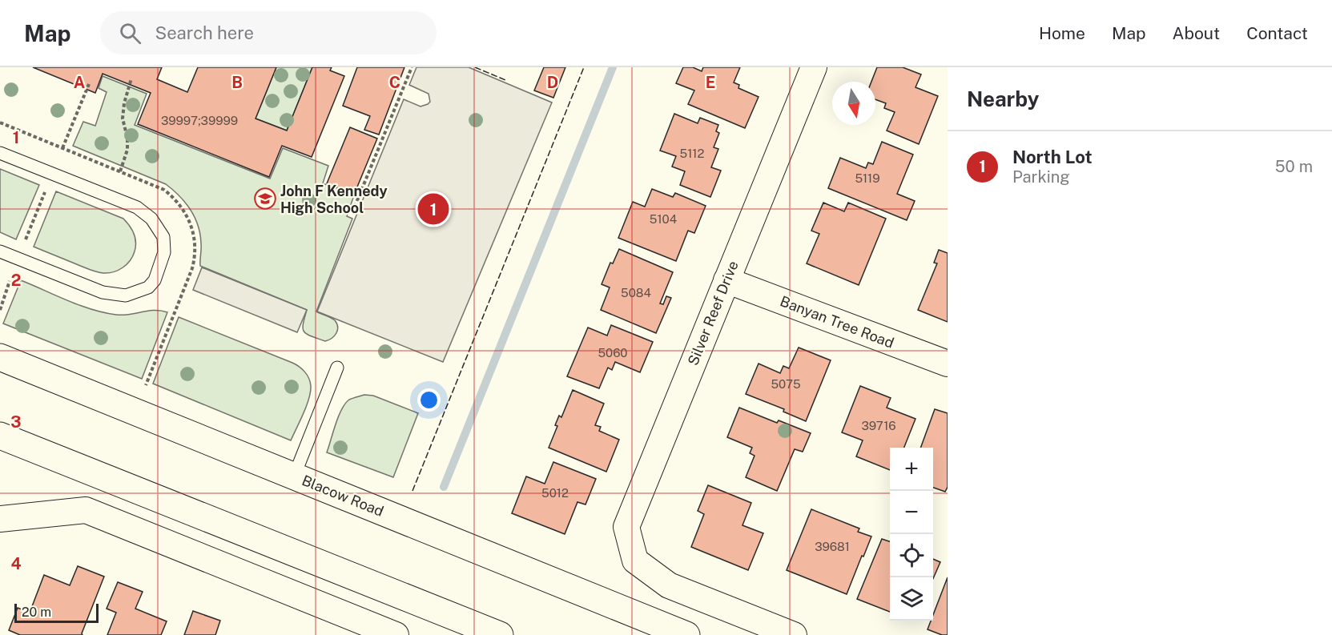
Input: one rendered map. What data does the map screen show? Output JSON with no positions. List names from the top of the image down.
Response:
{
  "streets": {
    "main road": ["Blacow Road"],
    "street": ["Silver Reef Drive", "Banyan Tree Road"]
  },
  "crossings": [
    ["Silver Reef Drive", "Banyan Tree Road"]
  ],
  "places": {
    "school or university": ["John F Kennedy High School"]
  },
  "house_numbers": [
    "39997;39999",
    "5112",
    "5119",
    "5104",
    "5084",
    "5060",
    "5075",
    "39716",
    "5012",
    "39681"
  ],
  "scale_bar": "20 m",
  "north": "bottom",
  "page": {
    "header": "Map",
    "search": "Search here",
    "nav": [
      "Home",
      "Map",
      "About",
      "Contact"
    ],
    "heading": "Nearby",
    "list": [
      {
        "mark": "1",
        "name": "North Lot",
        "note": "Parking",
        "value": "50 m"
      }
    ],
    "pins": "1",
    "map_buttons": ["+", "−"],
    "scale": "20 m"
  },
  "grid": {
    "columns": [
      "A",
      "B",
      "C",
      "D",
      "E"
    ],
    "rows": [
      "1",
      "2",
      "3",
      "4"
    ]
  }
}
